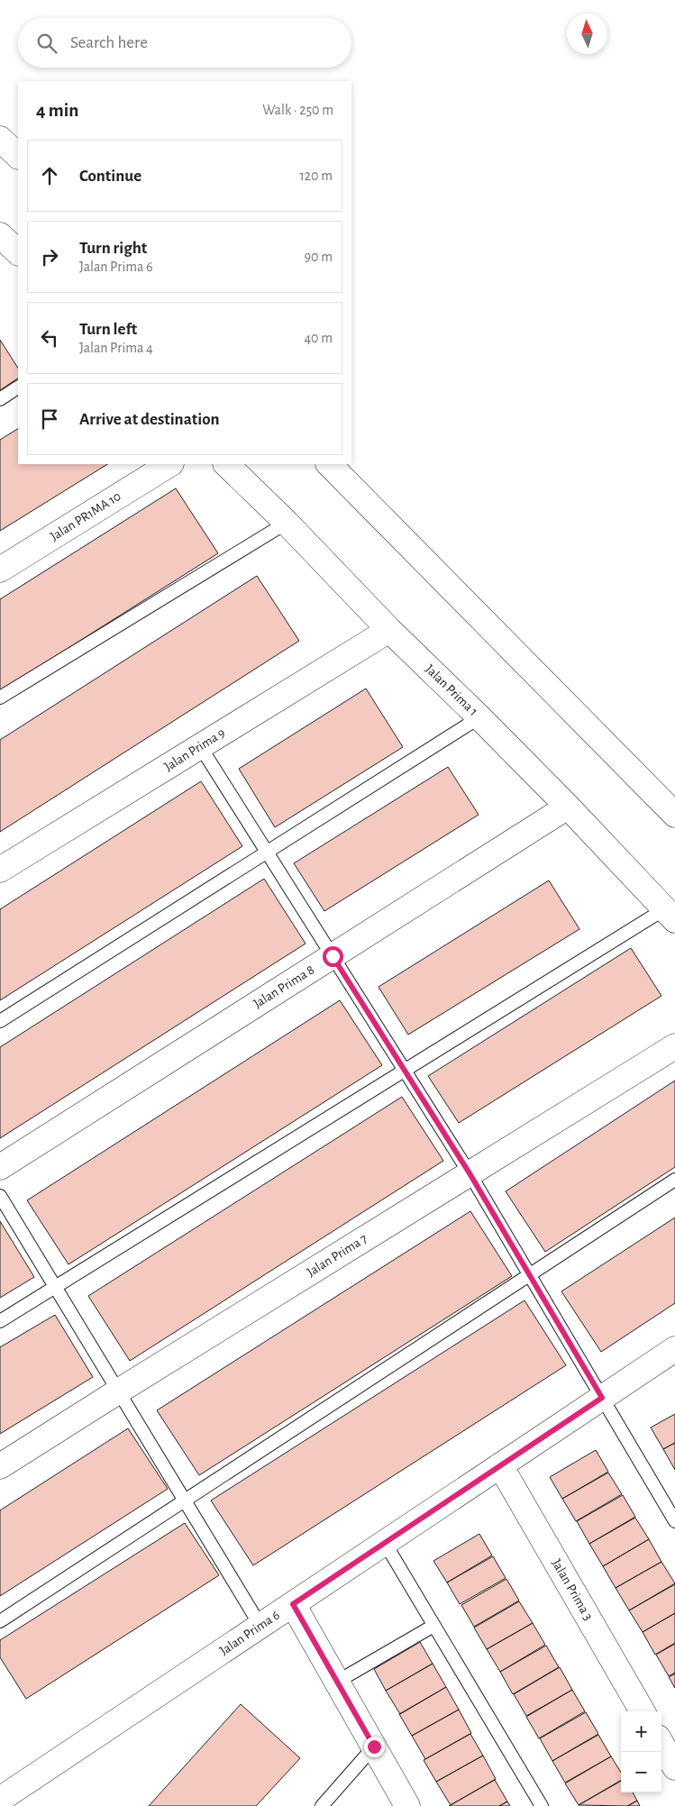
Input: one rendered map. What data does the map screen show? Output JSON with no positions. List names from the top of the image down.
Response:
{
  "streets": {
    "street": [
      "Jalan PR1MA 10",
      "Jalan Prima 1",
      "Jalan Prima 9",
      "Jalan Prima 8",
      "Jalan Prima 7",
      "Jalan Prima 3",
      "Jalan Prima 6"
    ]
  },
  "crossings": [
    ["Jalan Prima 1", "Jalan Prima 9"],
    ["Jalan Prima 1", "Jalan Prima 8"],
    ["Jalan Prima 3", "Jalan Prima 6"]
  ],
  "north": "top",
  "page": {
    "search": "Search here",
    "heading": ["4 min", "Walk · 250 m"],
    "list": [
      ["Continue", "120 m"],
      ["Turn right", "Jalan Prima 6", "90 m"],
      ["Turn left", "Jalan Prima 4", "40 m"],
      "Arrive at destination"
    ],
    "map_buttons": ["+", "−"]
  }
}
